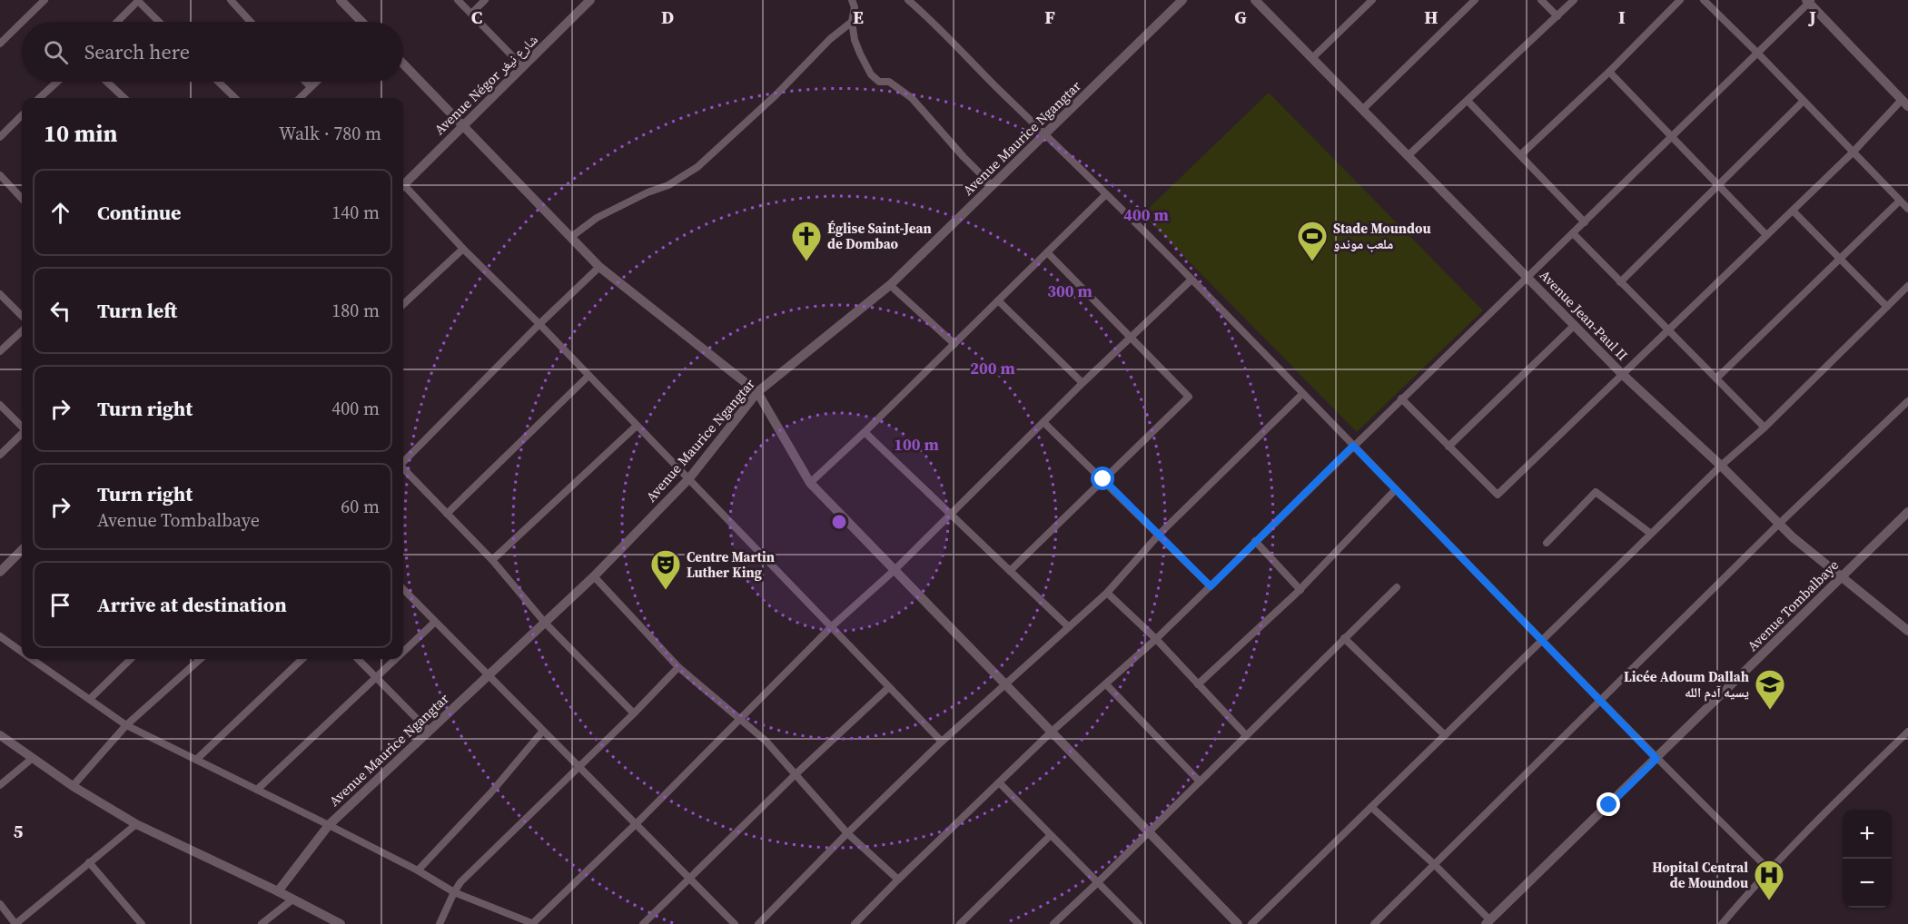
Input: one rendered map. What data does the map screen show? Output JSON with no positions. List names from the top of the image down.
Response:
{
  "streets": {
    "street": [
      "Avenue Négor شارع نيغر",
      "Avenue Maurice Ngangtar",
      "Avenue Jean-Paul II",
      "Avenue Tombalbaye"
    ]
  },
  "crossings": [
    ["Avenue Jean-Paul II", "Avenue Tombalbaye"]
  ],
  "places": {
    "church": ["Église Saint-Jean de Dombao"],
    "sports": ["Stade Moundou ملعب موندو"],
    "theatre": ["Centre Martin Luther King"],
    "school or university": ["Licée Adoum Dallah يسيه آدم الله"],
    "hospital": ["Hopital Central de Moundou"]
  },
  "page": {
    "search": "Search here",
    "heading": ["10 min", "Walk · 780 m"],
    "list": [
      ["Continue", "140 m"],
      ["Turn left", "180 m"],
      ["Turn right", "400 m"],
      ["Turn right", "Avenue Tombalbaye", "60 m"],
      "Arrive at destination"
    ],
    "map_buttons": ["+", "−"]
  },
  "grid": {
    "columns": [
      "C",
      "D",
      "E",
      "F",
      "G",
      "H",
      "I",
      "J"
    ],
    "rows": ["5"]
  },
  "rings": [
    "400 m",
    "300 m",
    "200 m",
    "100 m"
  ]
}
